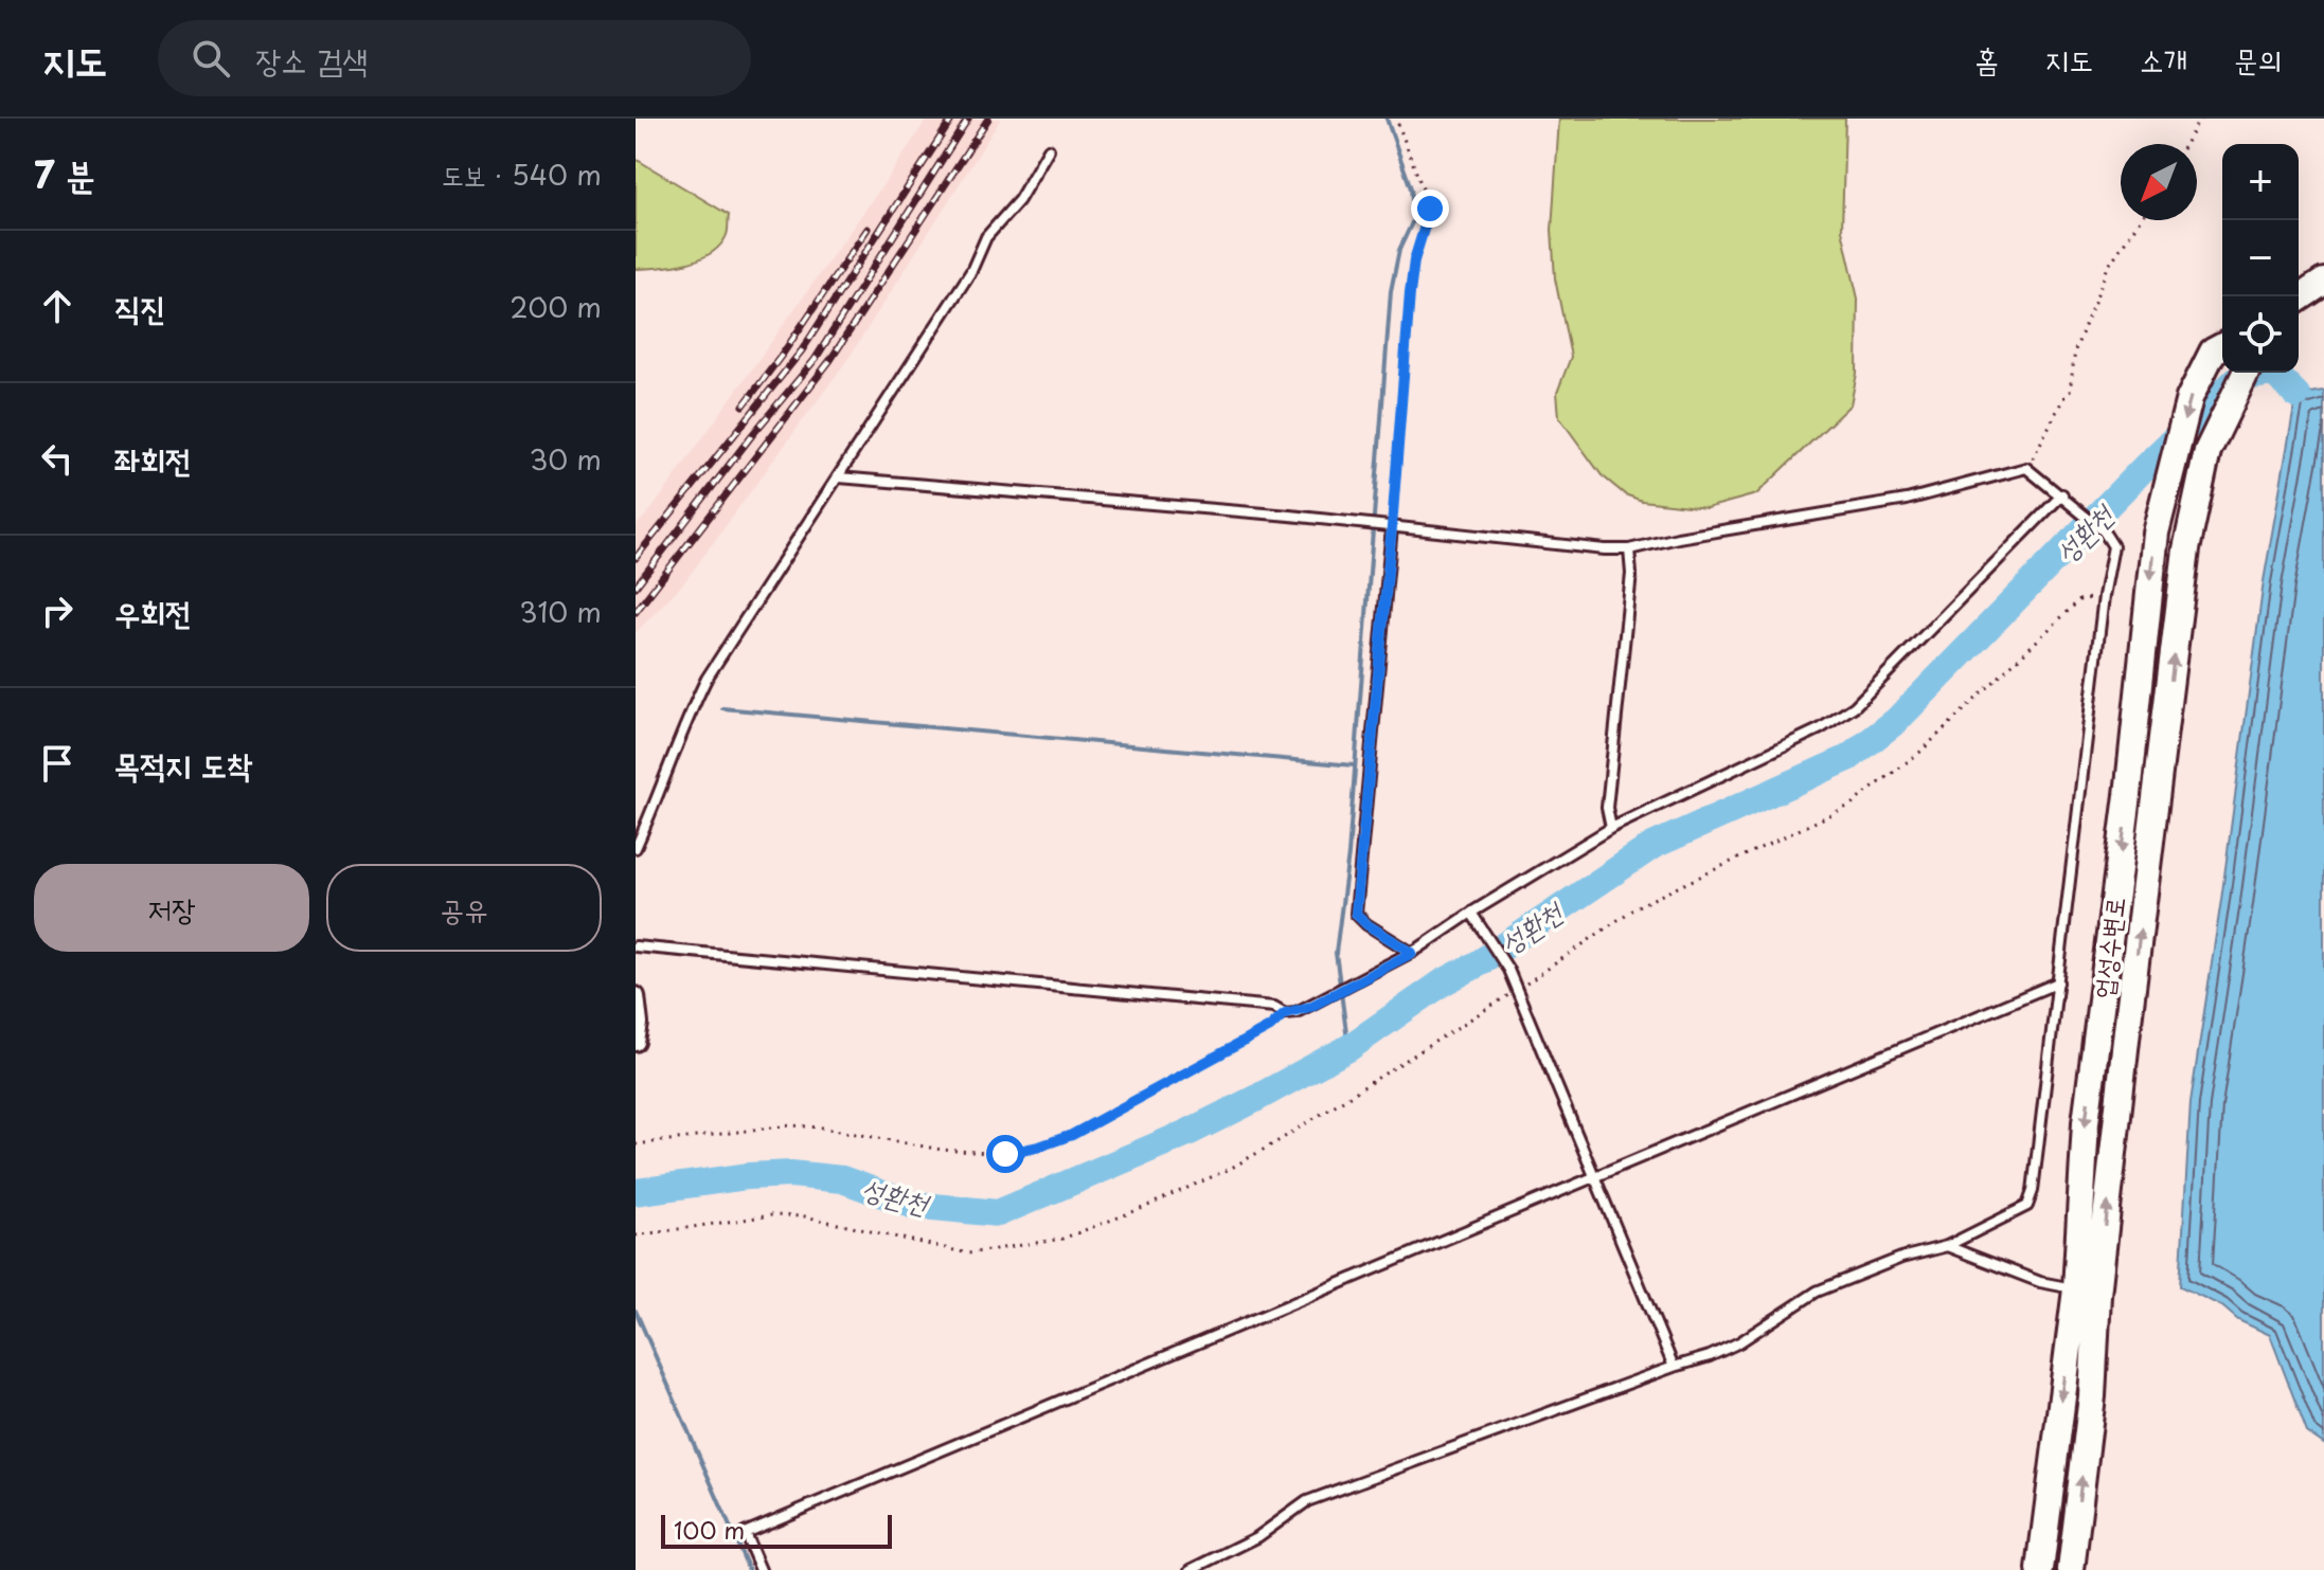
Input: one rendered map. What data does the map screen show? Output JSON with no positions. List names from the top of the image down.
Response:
{
  "streets": {
    "main road": ["업성수변로"]
  },
  "water": ["성환천"],
  "scale_bar": "100 m",
  "north": "bottom left",
  "page": {
    "header": "지도",
    "search": "장소 검색",
    "nav": [
      "홈",
      "지도",
      "소개",
      "문의"
    ],
    "heading": ["7 분", "도보 · 540 m"],
    "map_buttons": ["+", "−"],
    "list": [
      ["직진", "200 m"],
      ["좌회전", "30 m"],
      ["우회전", "310 m"],
      "목적지 도착"
    ],
    "buttons": ["저장", "공유"],
    "scale": "100 m"
  }
}
